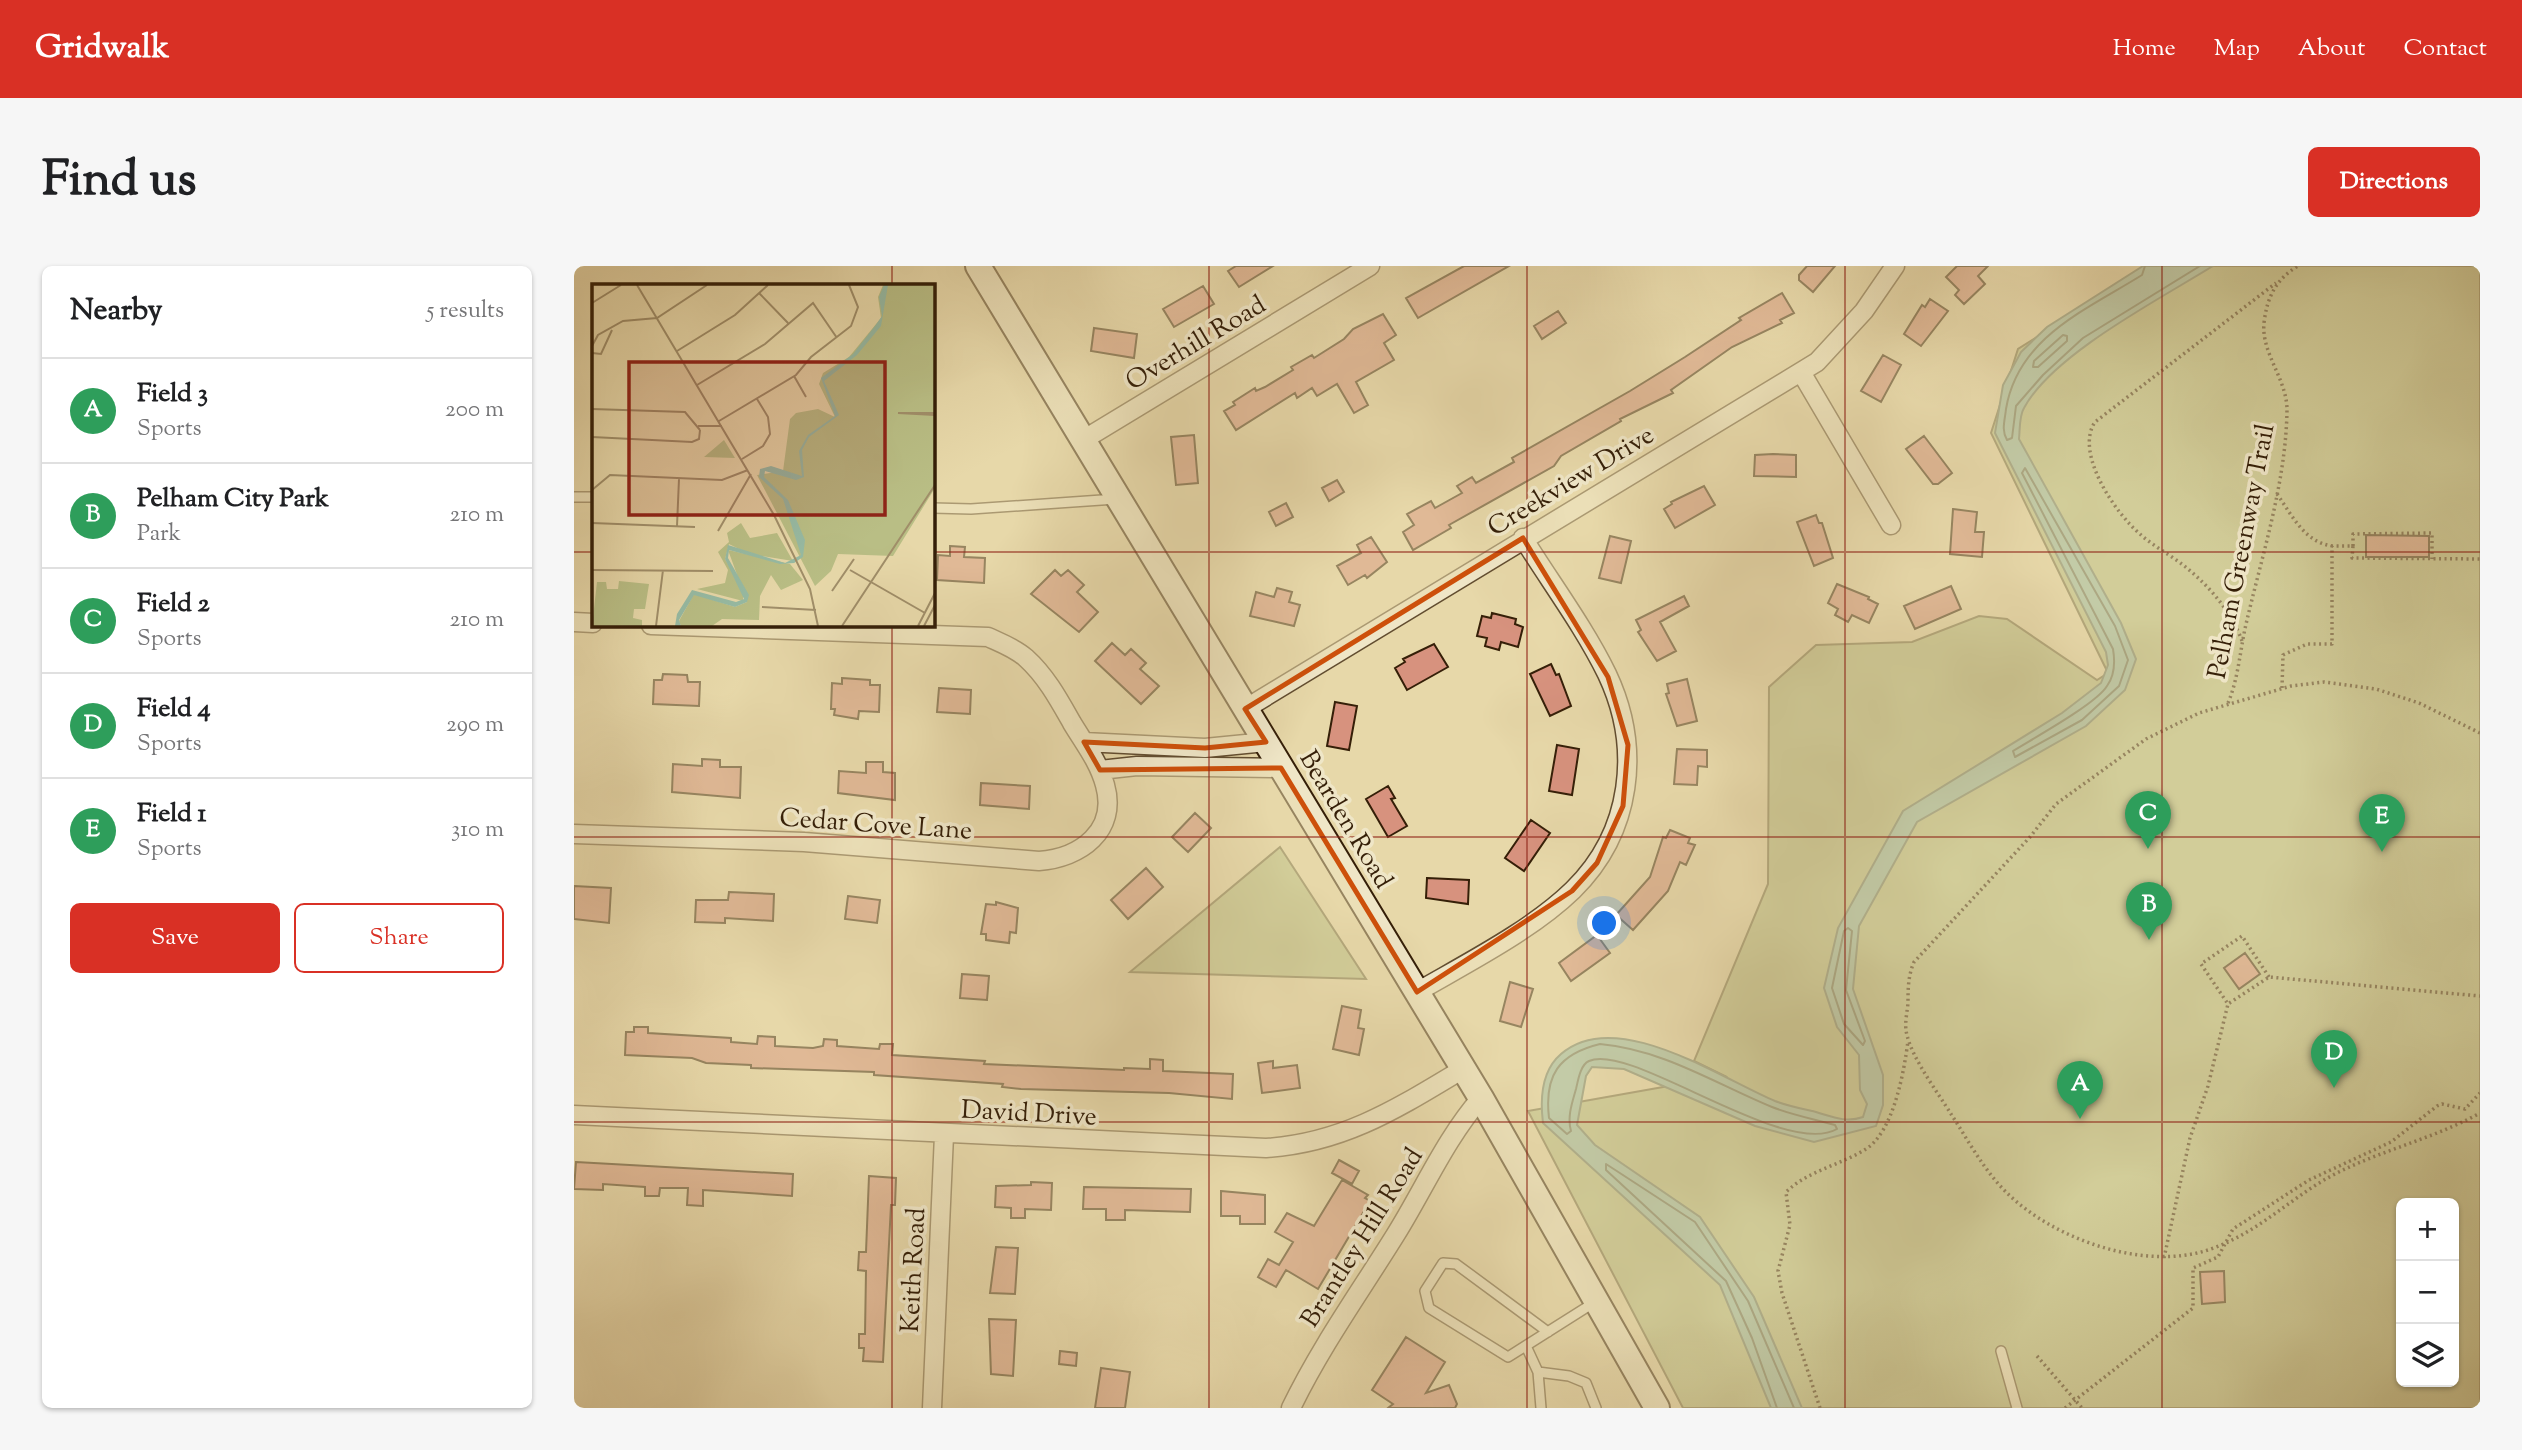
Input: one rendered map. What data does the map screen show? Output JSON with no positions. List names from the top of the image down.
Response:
{
  "streets": {
    "street": [
      "Overhill Road",
      "Creekview Drive",
      "Bearden Road",
      "Cedar Cove Lane",
      "David Drive",
      "Brantley Hill Road",
      "Keith Road"
    ],
    "path": ["Pelham Greenway Trail"]
  },
  "crossings": [
    ["Overhill Road", "Bearden Road"],
    ["Creekview Drive", "Bearden Road"],
    ["Bearden Road", "David Drive"],
    ["Bearden Road", "Brantley Hill Road"],
    ["David Drive", "Keith Road"]
  ],
  "page": {
    "header": "Gridwalk",
    "nav": [
      "Home",
      "Map",
      "About",
      "Contact"
    ],
    "title": "Find us",
    "buttons": [
      "Directions",
      ["Save", "Share"]
    ],
    "heading": ["Nearby", "5 results"],
    "list": [
      {
        "mark": "A",
        "name": "Field 3",
        "note": "Sports",
        "value": "200 m"
      },
      {
        "mark": "B",
        "name": "Pelham City Park",
        "note": "Park",
        "value": "210 m"
      },
      {
        "mark": "C",
        "name": "Field 2",
        "note": "Sports",
        "value": "210 m"
      },
      {
        "mark": "D",
        "name": "Field 4",
        "note": "Sports",
        "value": "290 m"
      },
      {
        "mark": "E",
        "name": "Field 1",
        "note": "Sports",
        "value": "310 m"
      }
    ],
    "pins": [
      "C",
      "E",
      "B",
      "D",
      "A"
    ],
    "map_buttons": ["+", "−"]
  }
}
